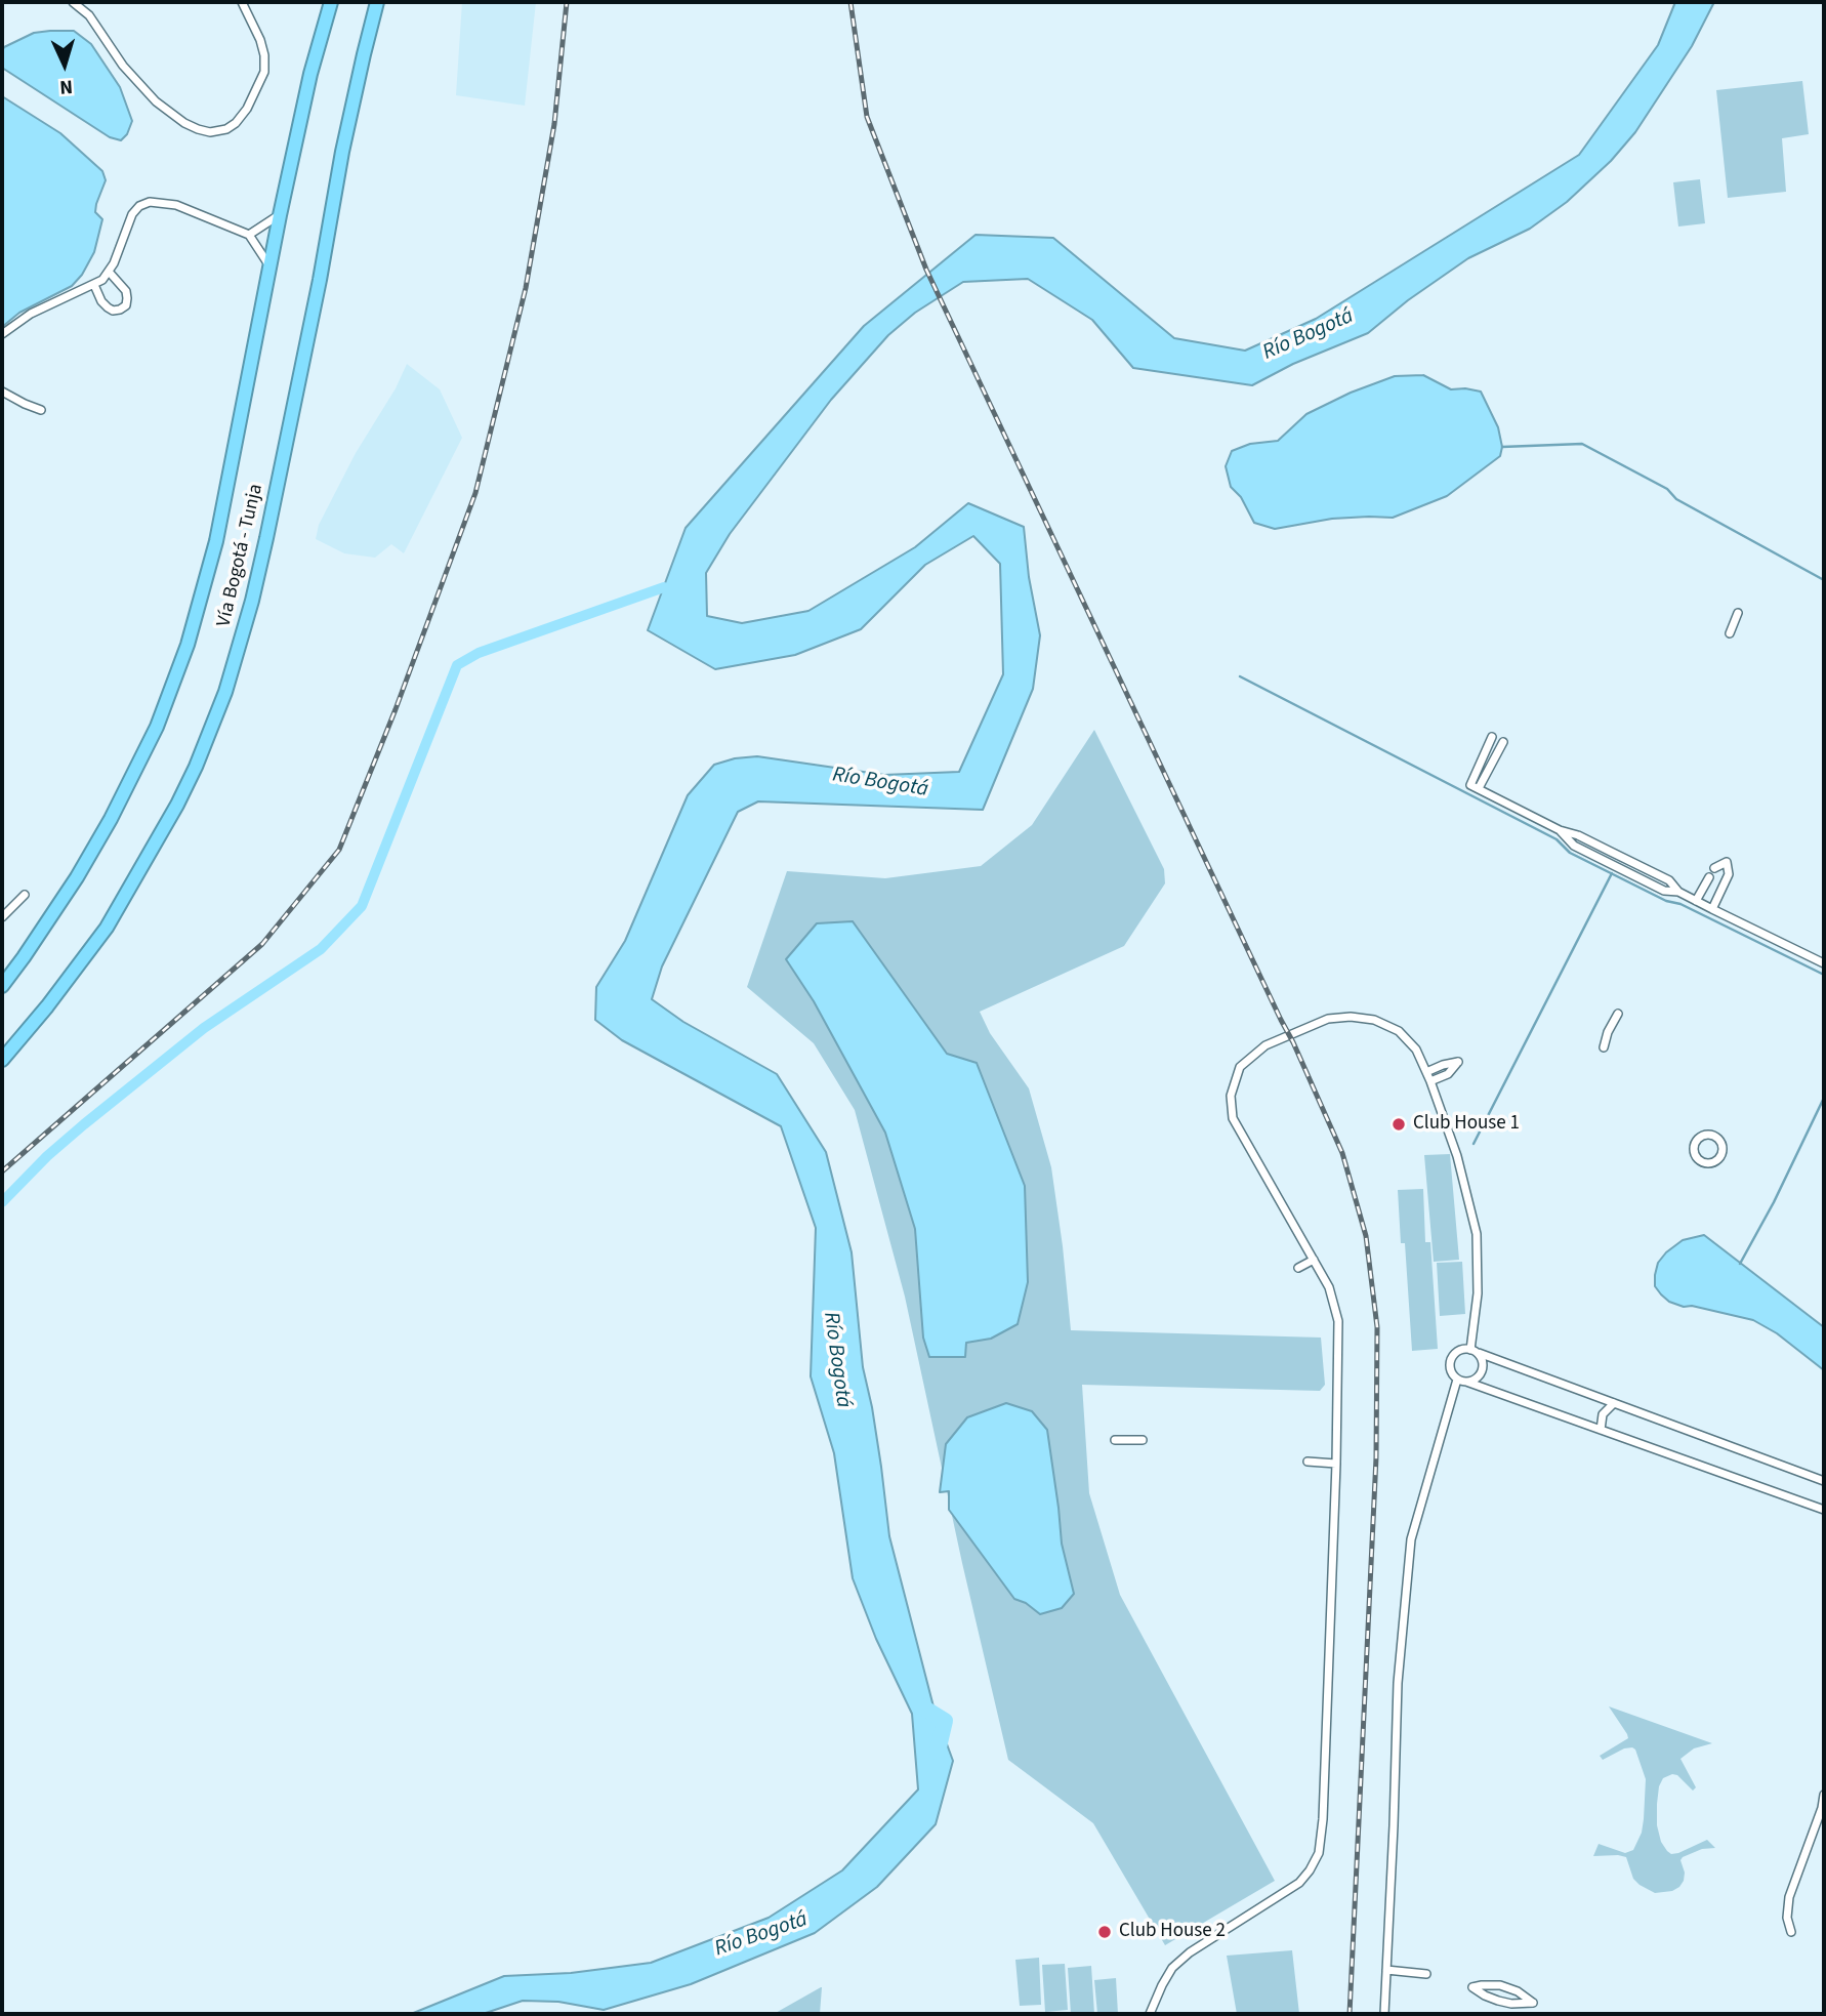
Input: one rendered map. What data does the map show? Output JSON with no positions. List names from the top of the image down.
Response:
{
  "streets": {
    "highway": ["Vía Bogotá - Tunja"]
  },
  "water": ["Río Bogotá"],
  "places": ["Club House 1", "Club House 2"],
  "north": "bottom"
}
